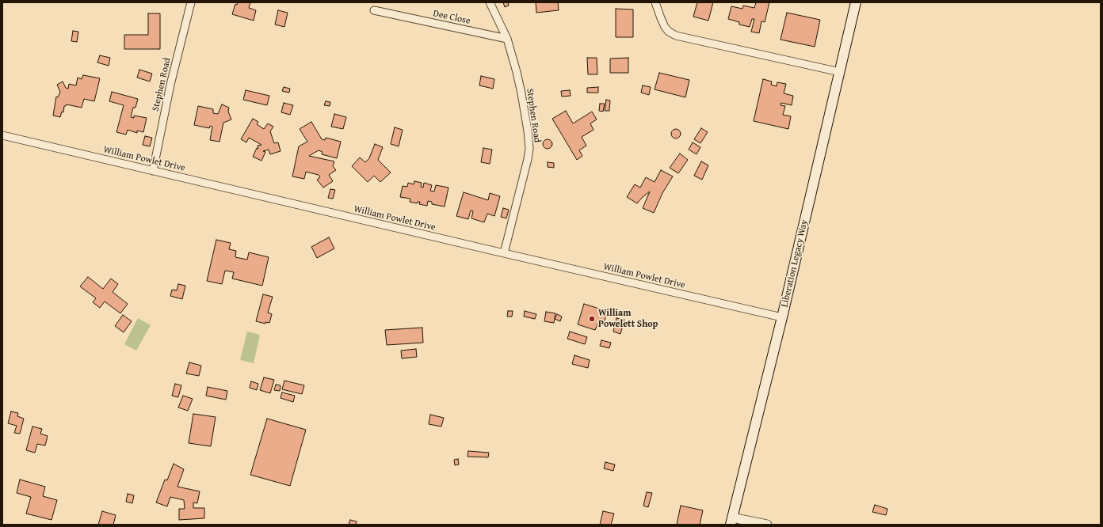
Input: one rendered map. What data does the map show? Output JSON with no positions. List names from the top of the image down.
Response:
{
  "streets": {
    "main road": ["Liberation Legacy Way"],
    "street": ["Dee Close", "Stephen Road", "William Powlet Drive"]
  },
  "crossings": [
    ["Dee Close", "Stephen Road"],
    ["Stephen Road", "William Powlet Drive"],
    ["William Powlet Drive", "Liberation Legacy Way"]
  ],
  "places": ["William Powelett Shop"]
}
